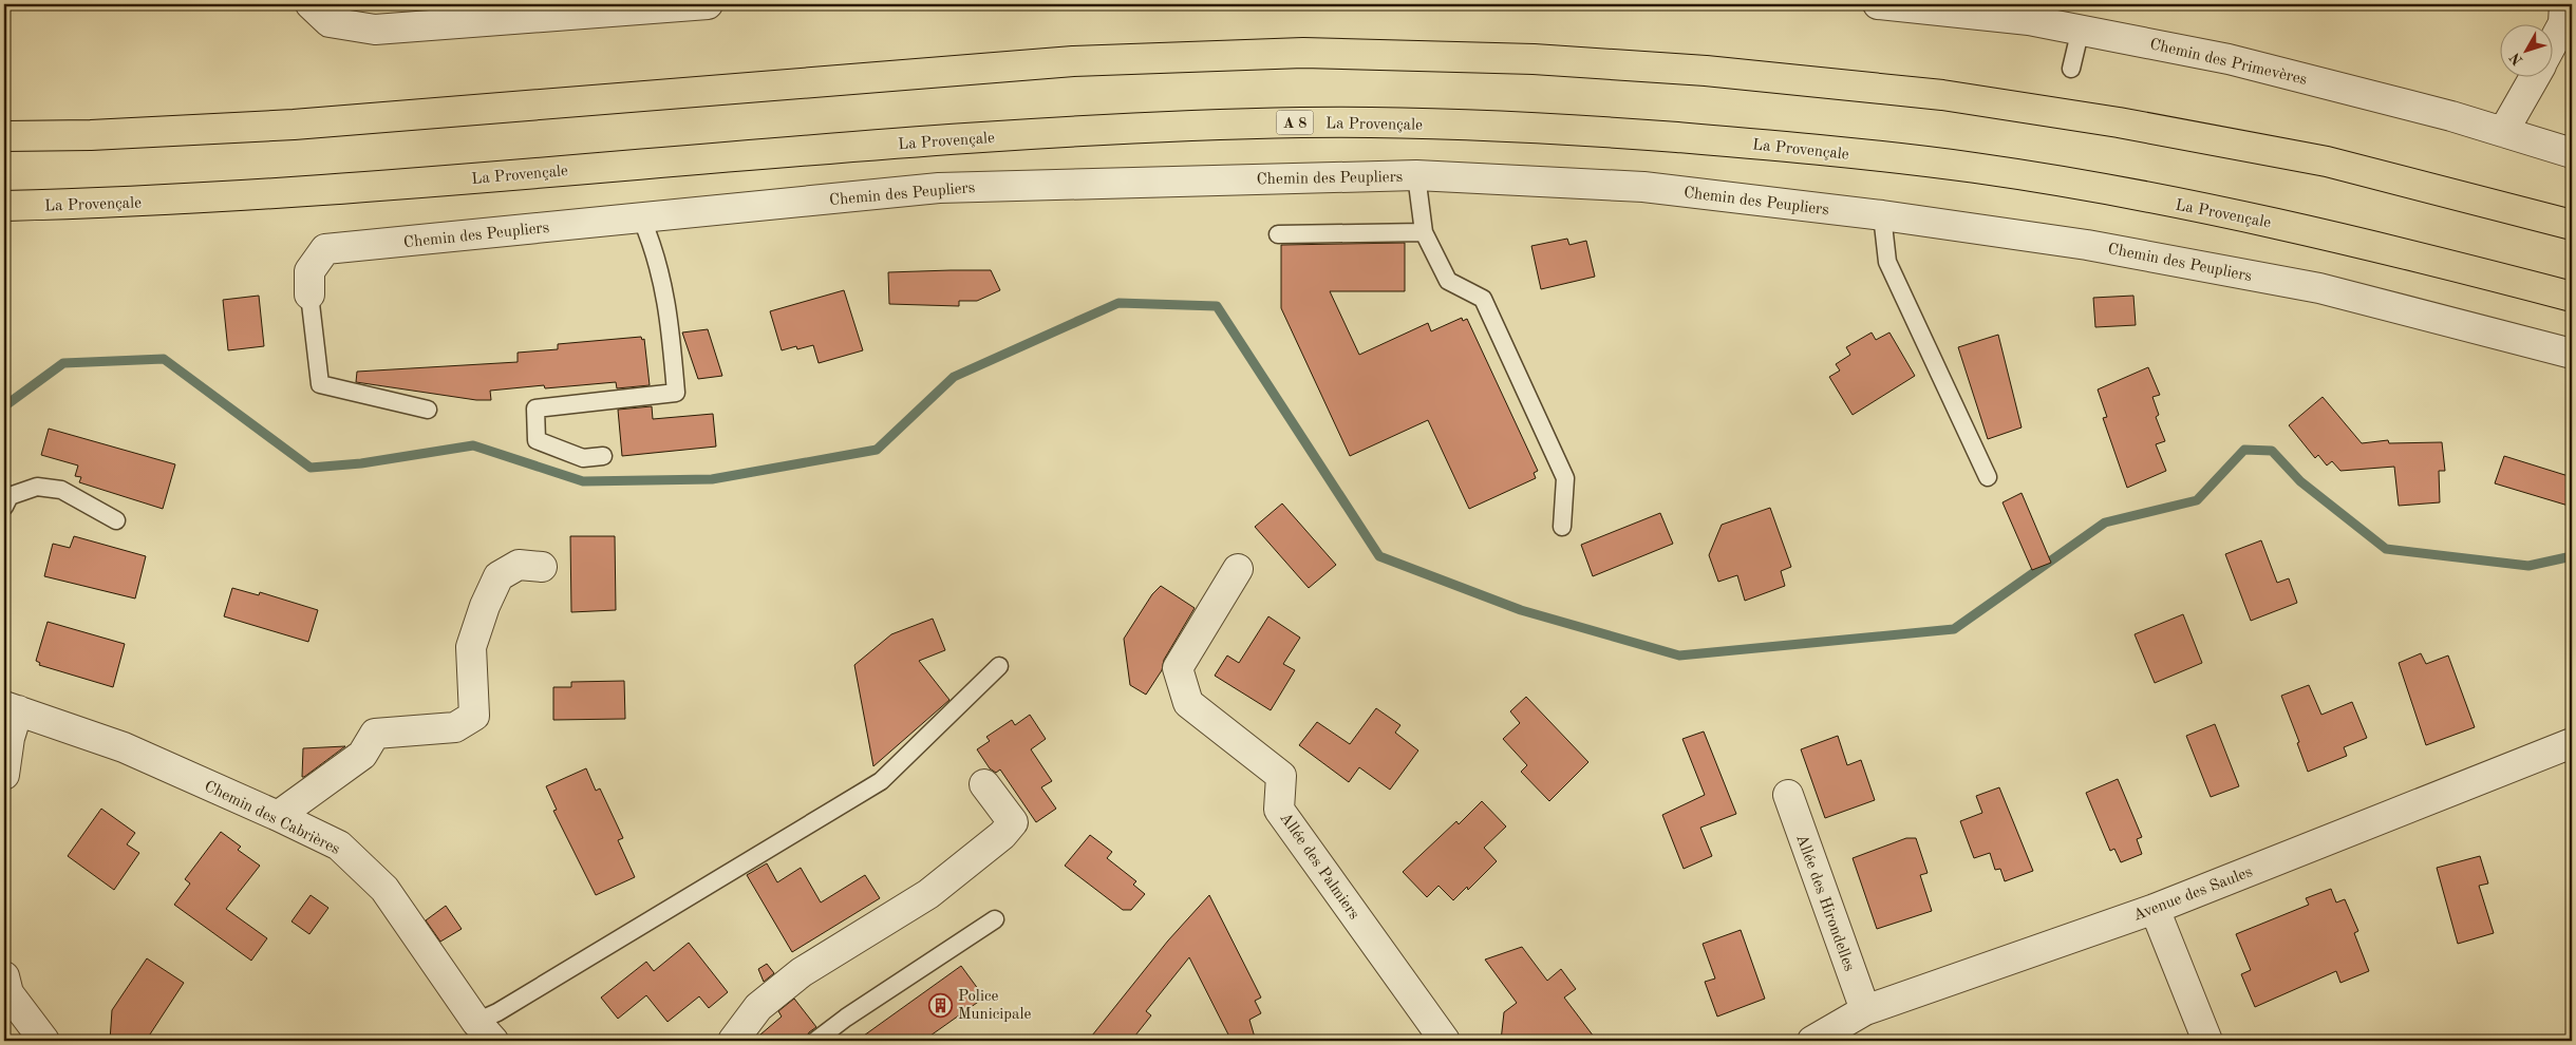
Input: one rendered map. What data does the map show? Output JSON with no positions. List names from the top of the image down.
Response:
{
  "streets": {
    "highway": ["A 8", "La Provençale"],
    "street": [
      "Chemin des Primevères",
      "Chemin des Peupliers",
      "Chemin des Cabrières",
      "Allée des Palmiers",
      "Avenue des Saules",
      "Allée des Hirondelles"
    ]
  },
  "crossings": [
    ["Avenue des Saules", "Allée des Hirondelles"]
  ],
  "places": {
    "building": ["Police Municipale"]
  },
  "north": "bottom left"
}
